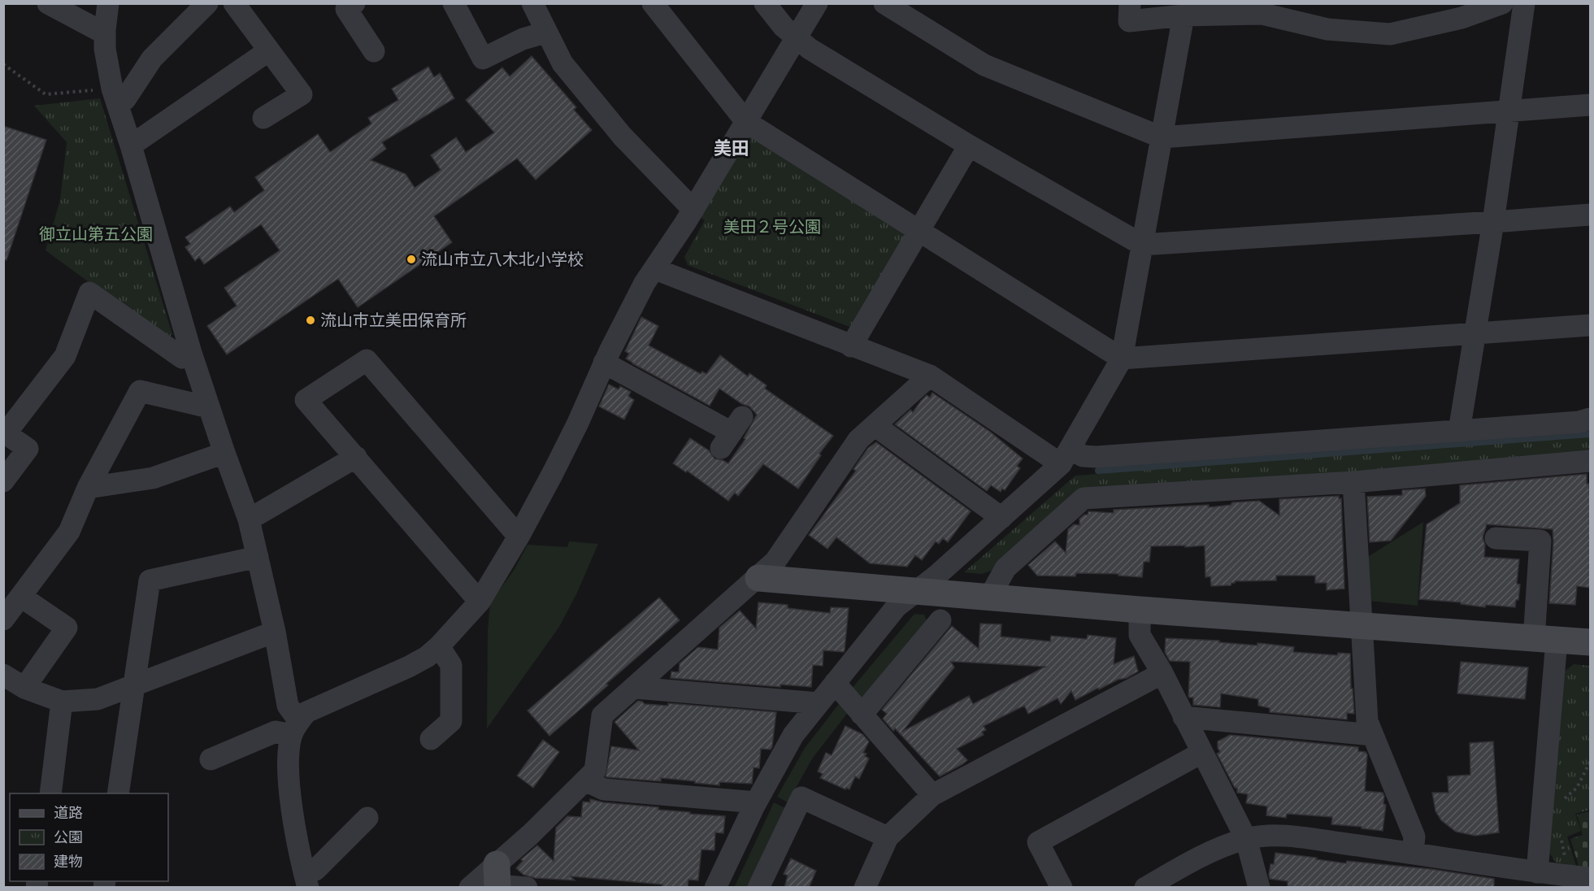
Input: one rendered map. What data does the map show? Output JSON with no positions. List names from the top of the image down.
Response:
{
  "districts": ["美田"],
  "parks": ["美田２号公園", "御立山第五公園"],
  "places": ["流山市立八木北小学校", "流山市立美田保育所"],
  "legend": ["道路", "公園", "建物"]
}
